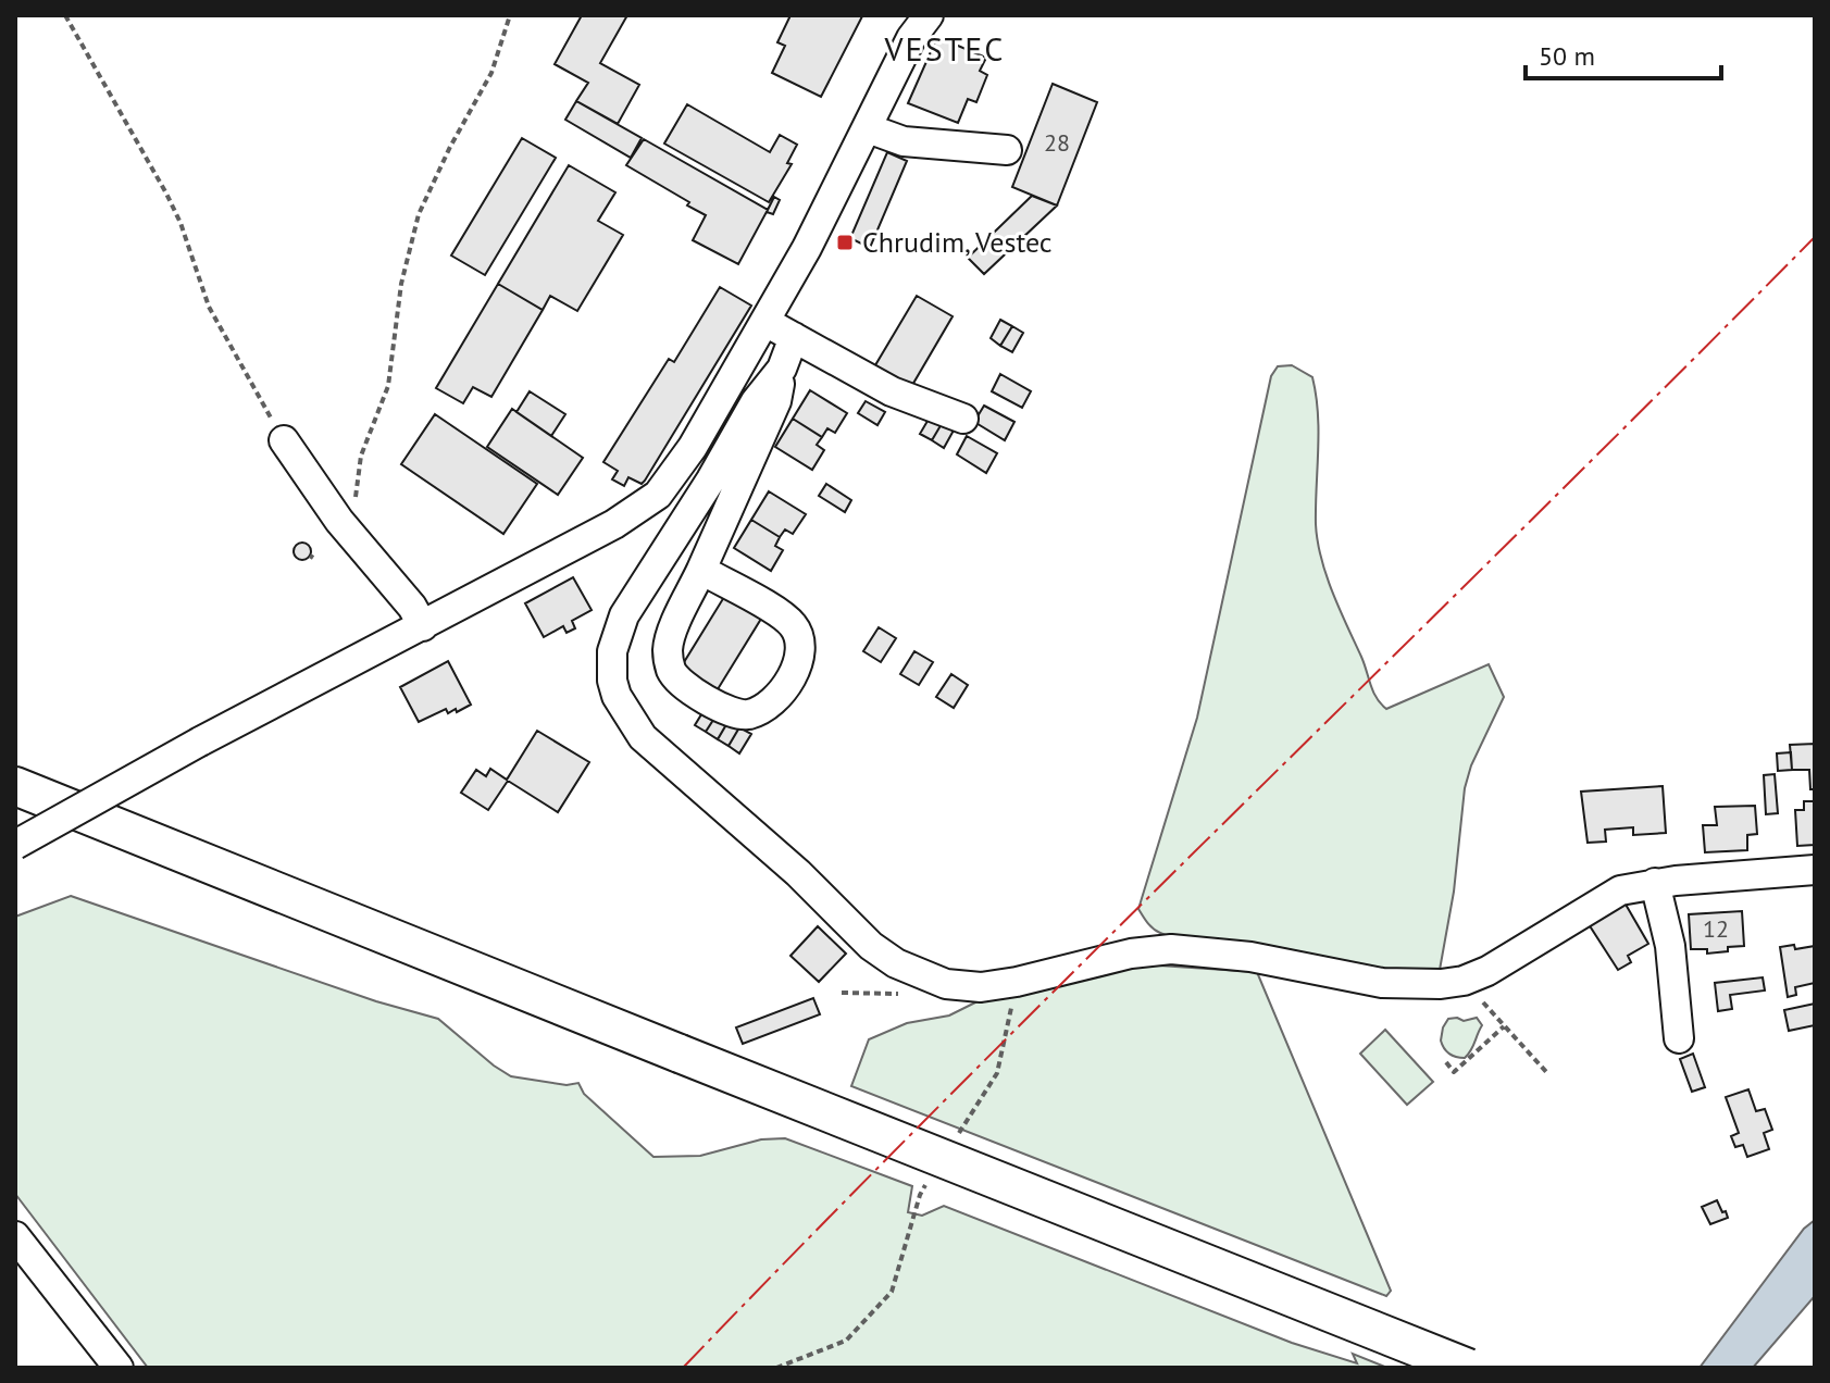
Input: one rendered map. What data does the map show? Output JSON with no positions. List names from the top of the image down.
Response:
{
  "districts": ["VESTEC"],
  "places": {
    "transit": ["Chrudim, Vestec"]
  },
  "house_numbers": ["28", "12"],
  "scale_bar": "50 m"
}
